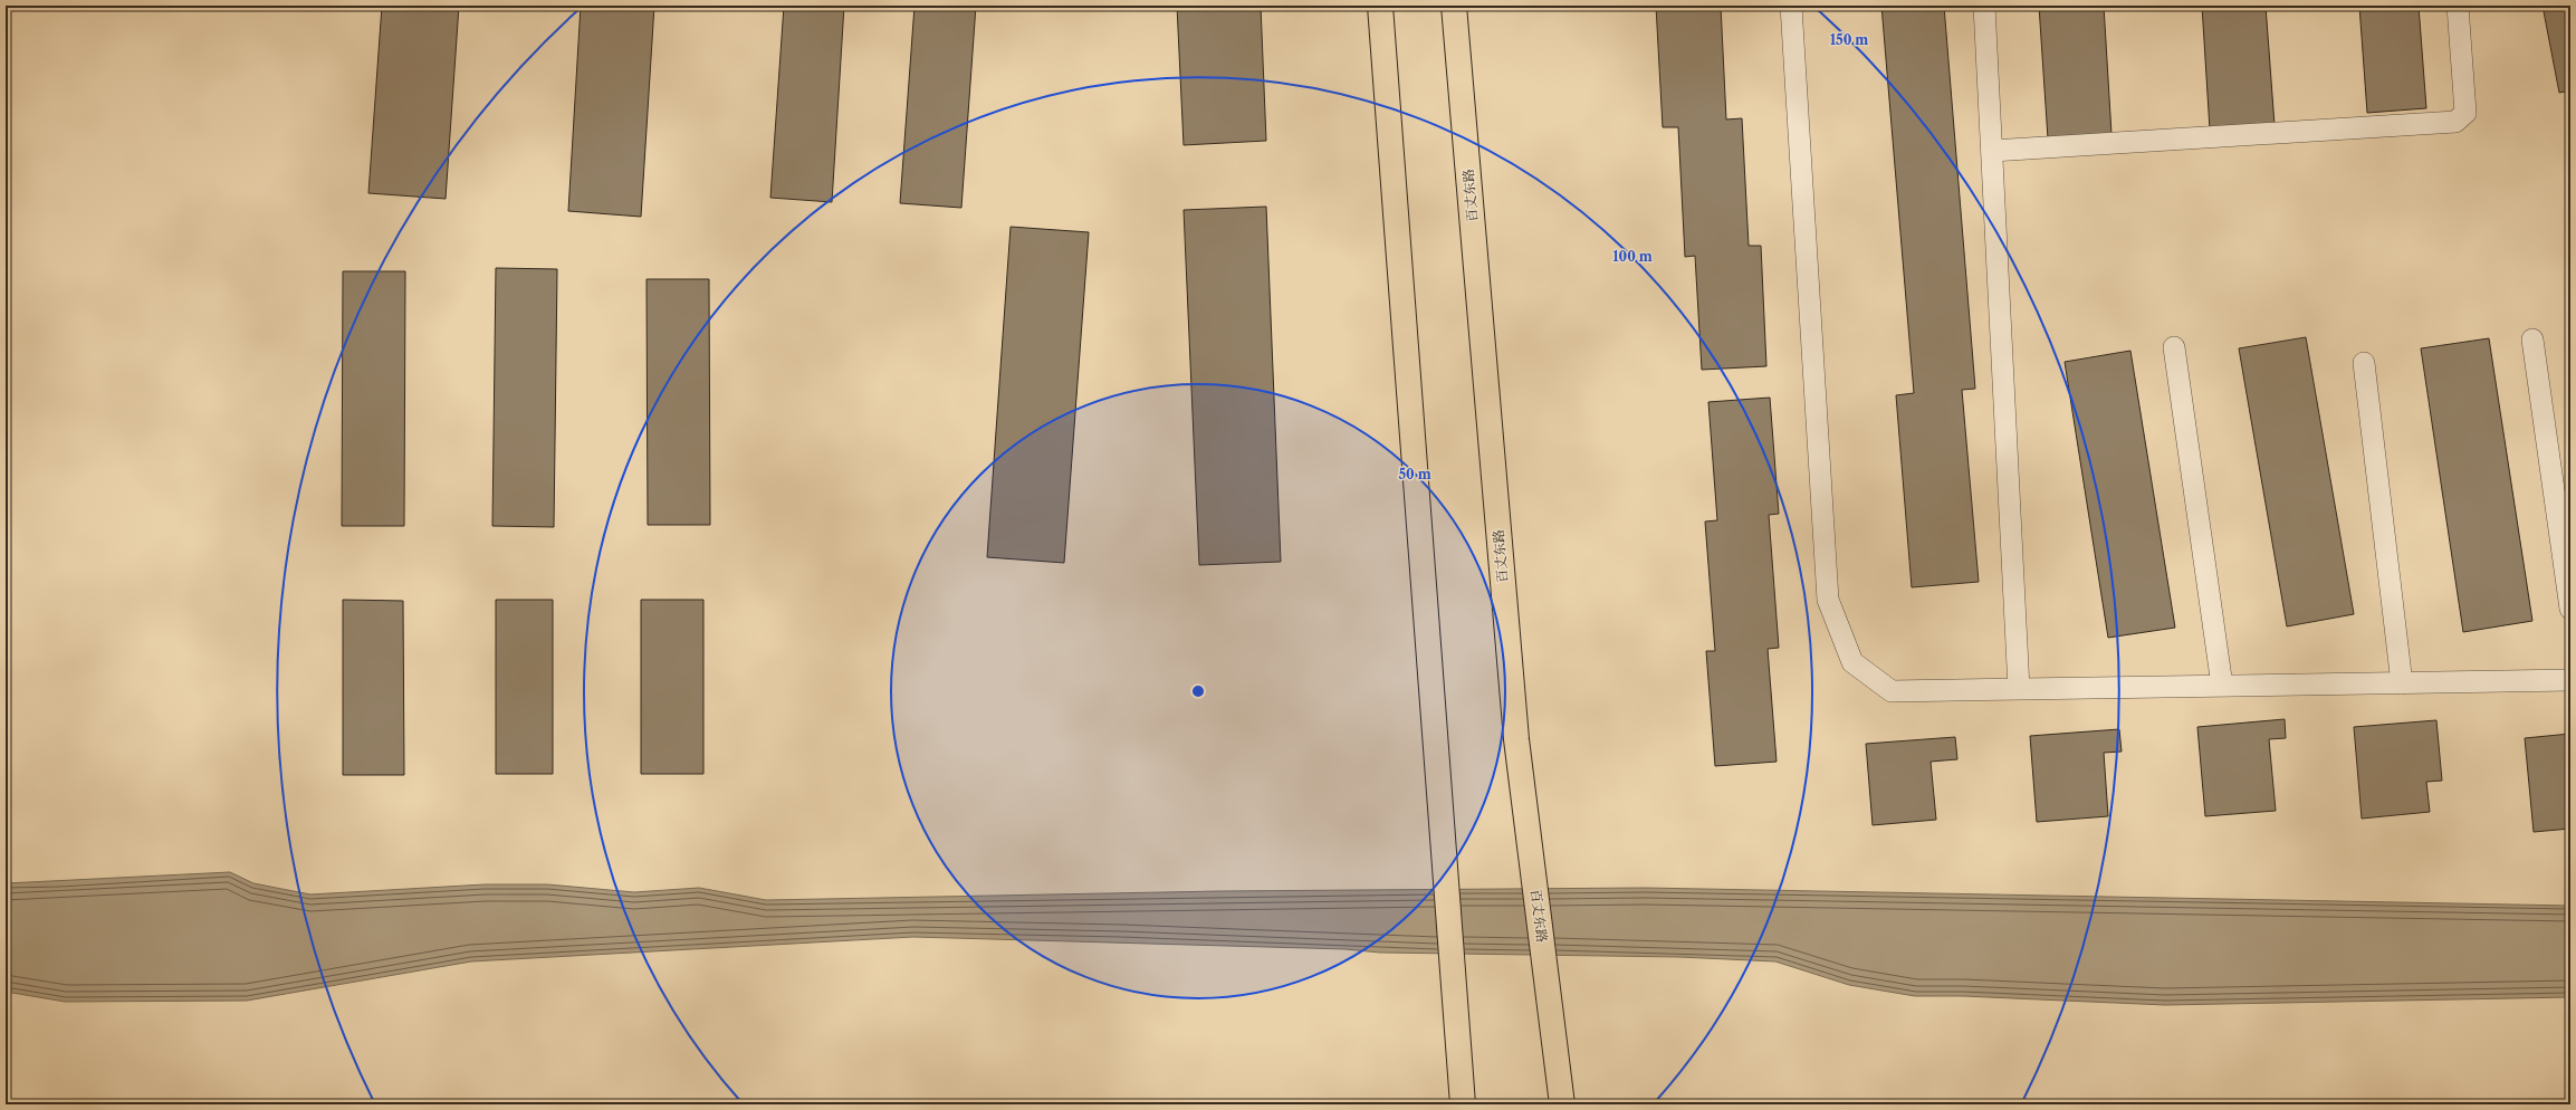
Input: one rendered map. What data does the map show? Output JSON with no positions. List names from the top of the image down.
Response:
{
  "streets": {
    "main road": ["百丈东路"]
  },
  "rings": ["150 m", "100 m", "50 m"]
}
